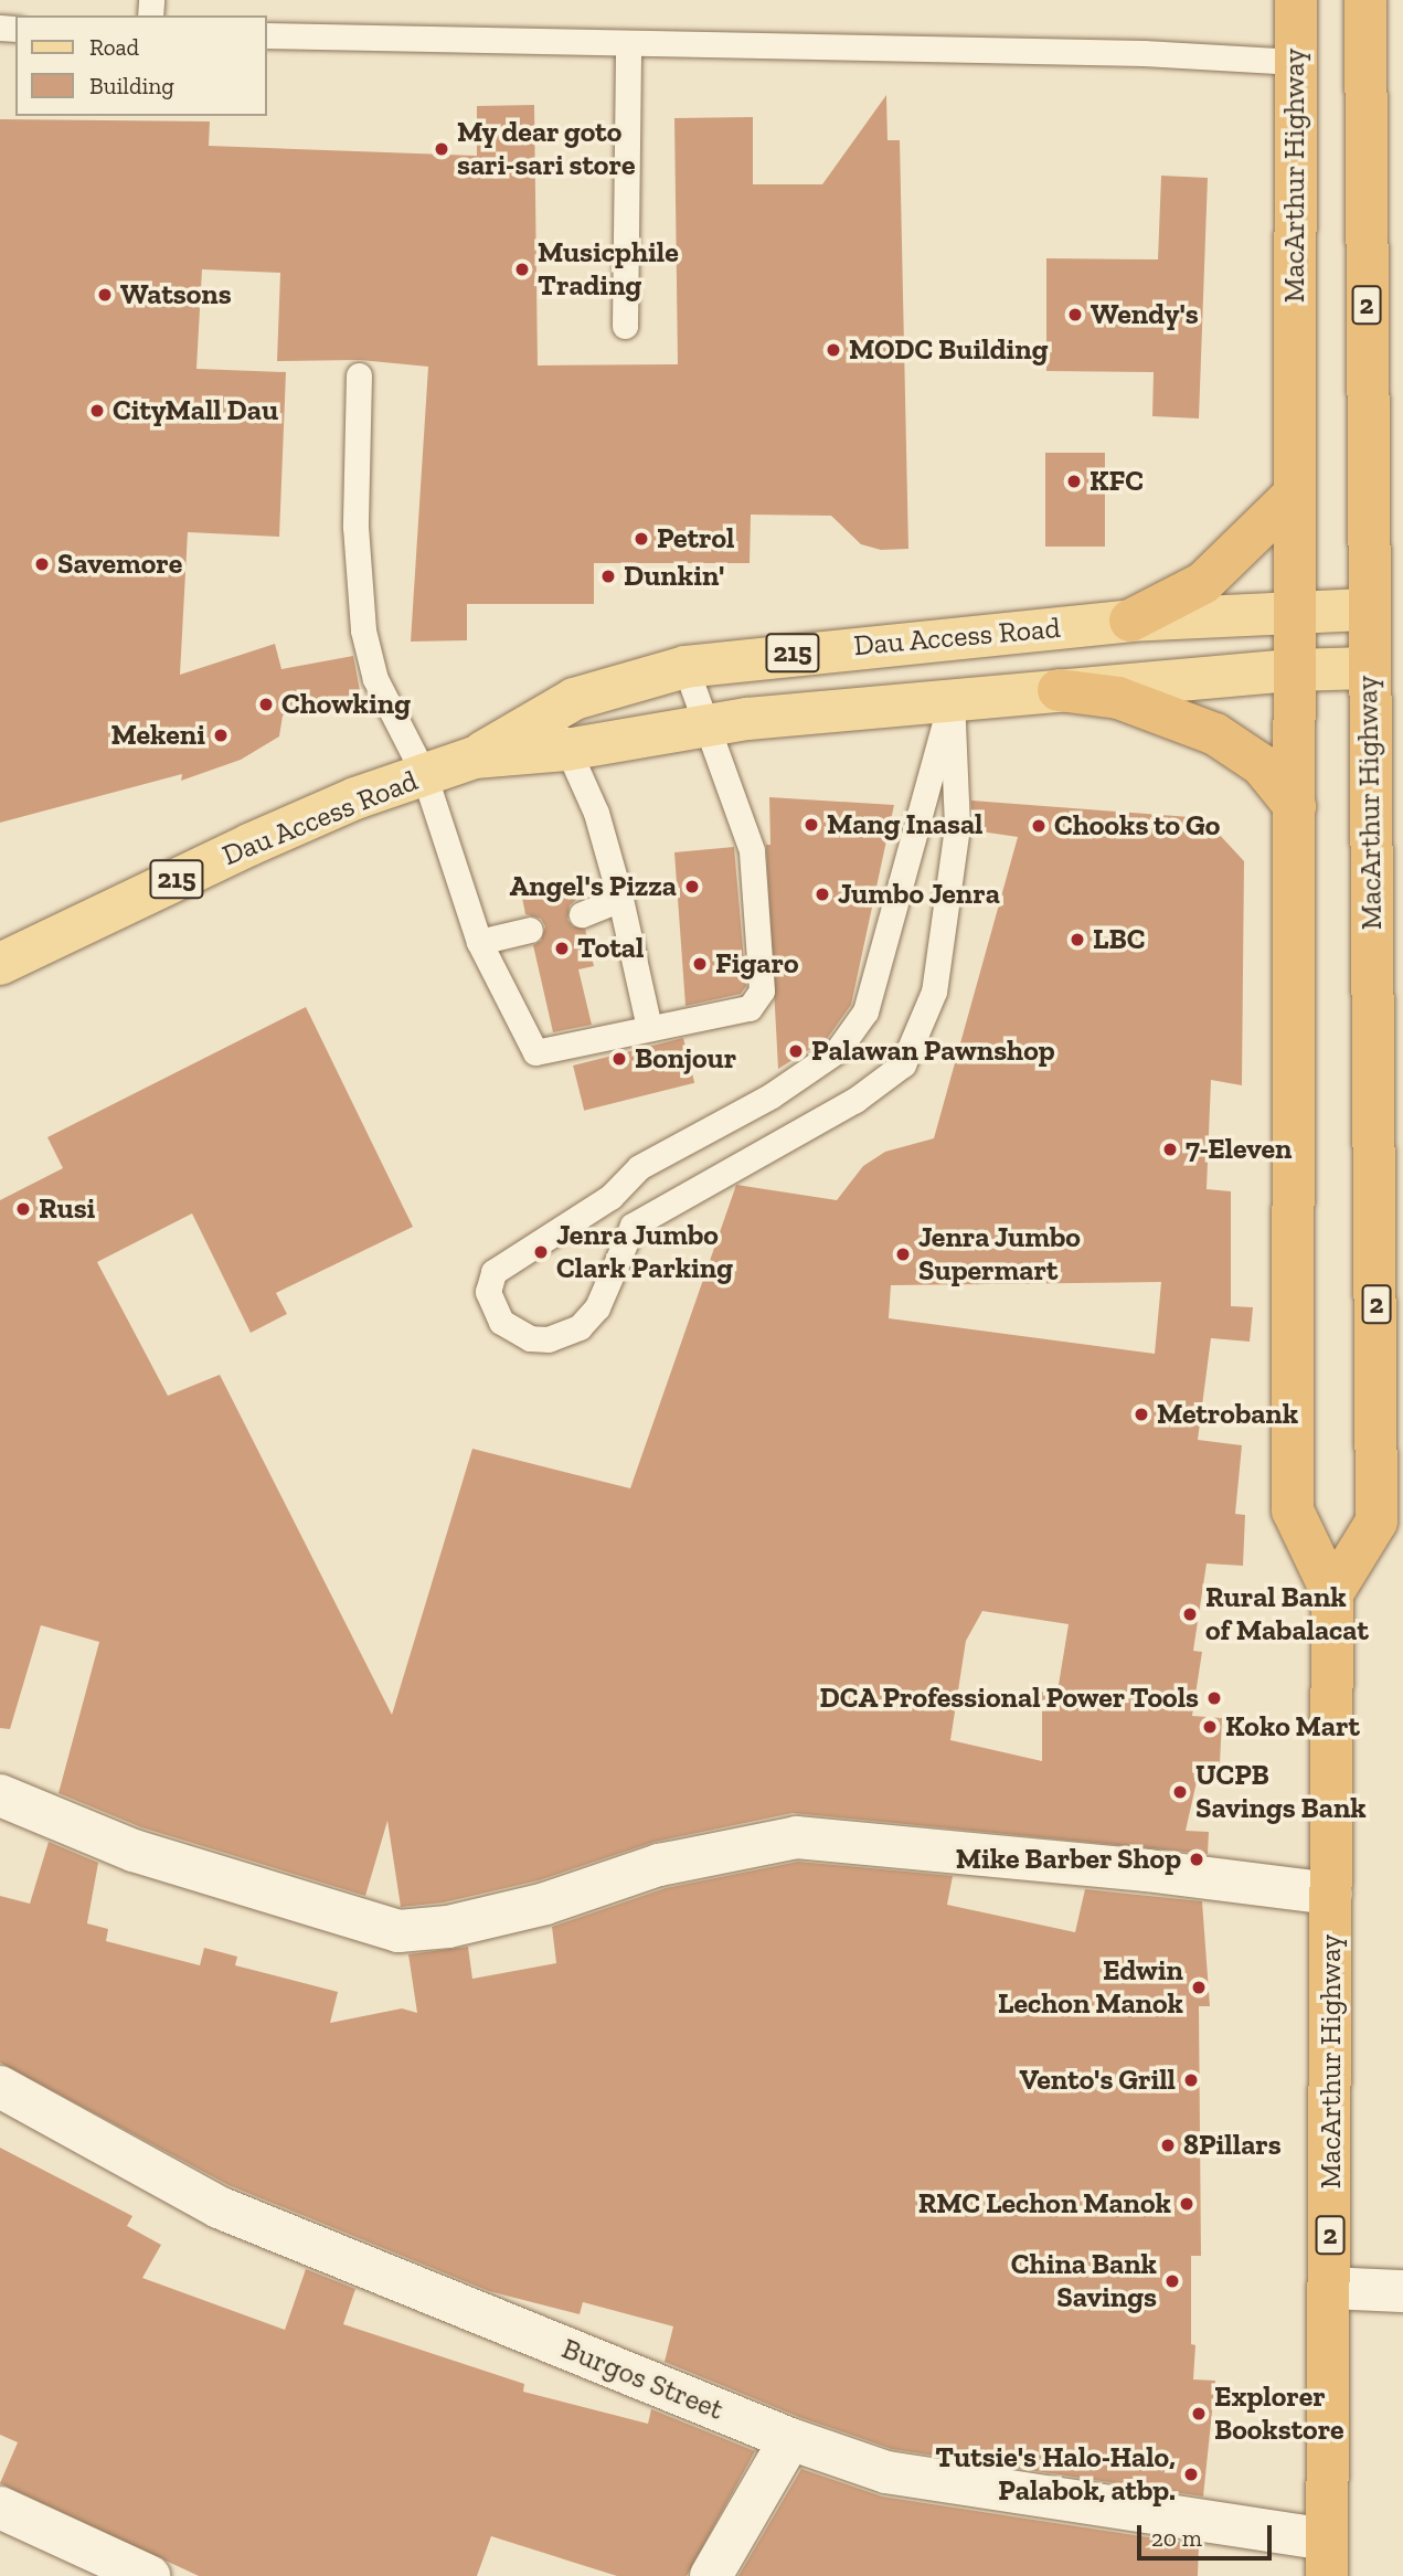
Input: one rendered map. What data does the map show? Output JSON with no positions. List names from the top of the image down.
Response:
{
  "streets": {
    "highway": ["MacArthur Highway", "2"],
    "main road": ["Dau Access Road", "215"],
    "street": ["Burgos Street"]
  },
  "crossings": [
    ["MacArthur Highway", "Dau Access Road"],
    ["MacArthur Highway", "Burgos Street"]
  ],
  "places": [
    "My dear goto sari-sari store",
    "Musicphile Trading",
    "Watsons",
    "Wendy's",
    "MODC Building",
    "CityMall Dau",
    "KFC",
    "Petrol",
    "Savemore",
    "Dunkin'",
    "Chowking",
    "Mekeni",
    "Mang Inasal",
    "Chooks to Go",
    "Angel's Pizza",
    "Jumbo Jenra",
    "LBC",
    "Total",
    "Figaro",
    "Palawan Pawnshop",
    "Bonjour",
    "7-Eleven",
    "Rusi",
    "Jenra Jumbo Clark Parking",
    "Jenra Jumbo Supermart",
    "Metrobank",
    "Rural Bank of Mabalacat",
    "DCA Professional Power Tools",
    "Koko Mart",
    "UCPB Savings Bank",
    "Mike Barber Shop",
    "Edwin Lechon Manok",
    "Vento's Grill",
    "8Pillars",
    "RMC Lechon Manok",
    "China Bank Savings",
    "Explorer Bookstore",
    "Tutsie's Halo-Halo, Palabok, atbp."
  ],
  "legend": ["Road", "Building"],
  "scale_bar": "20 m"
}
